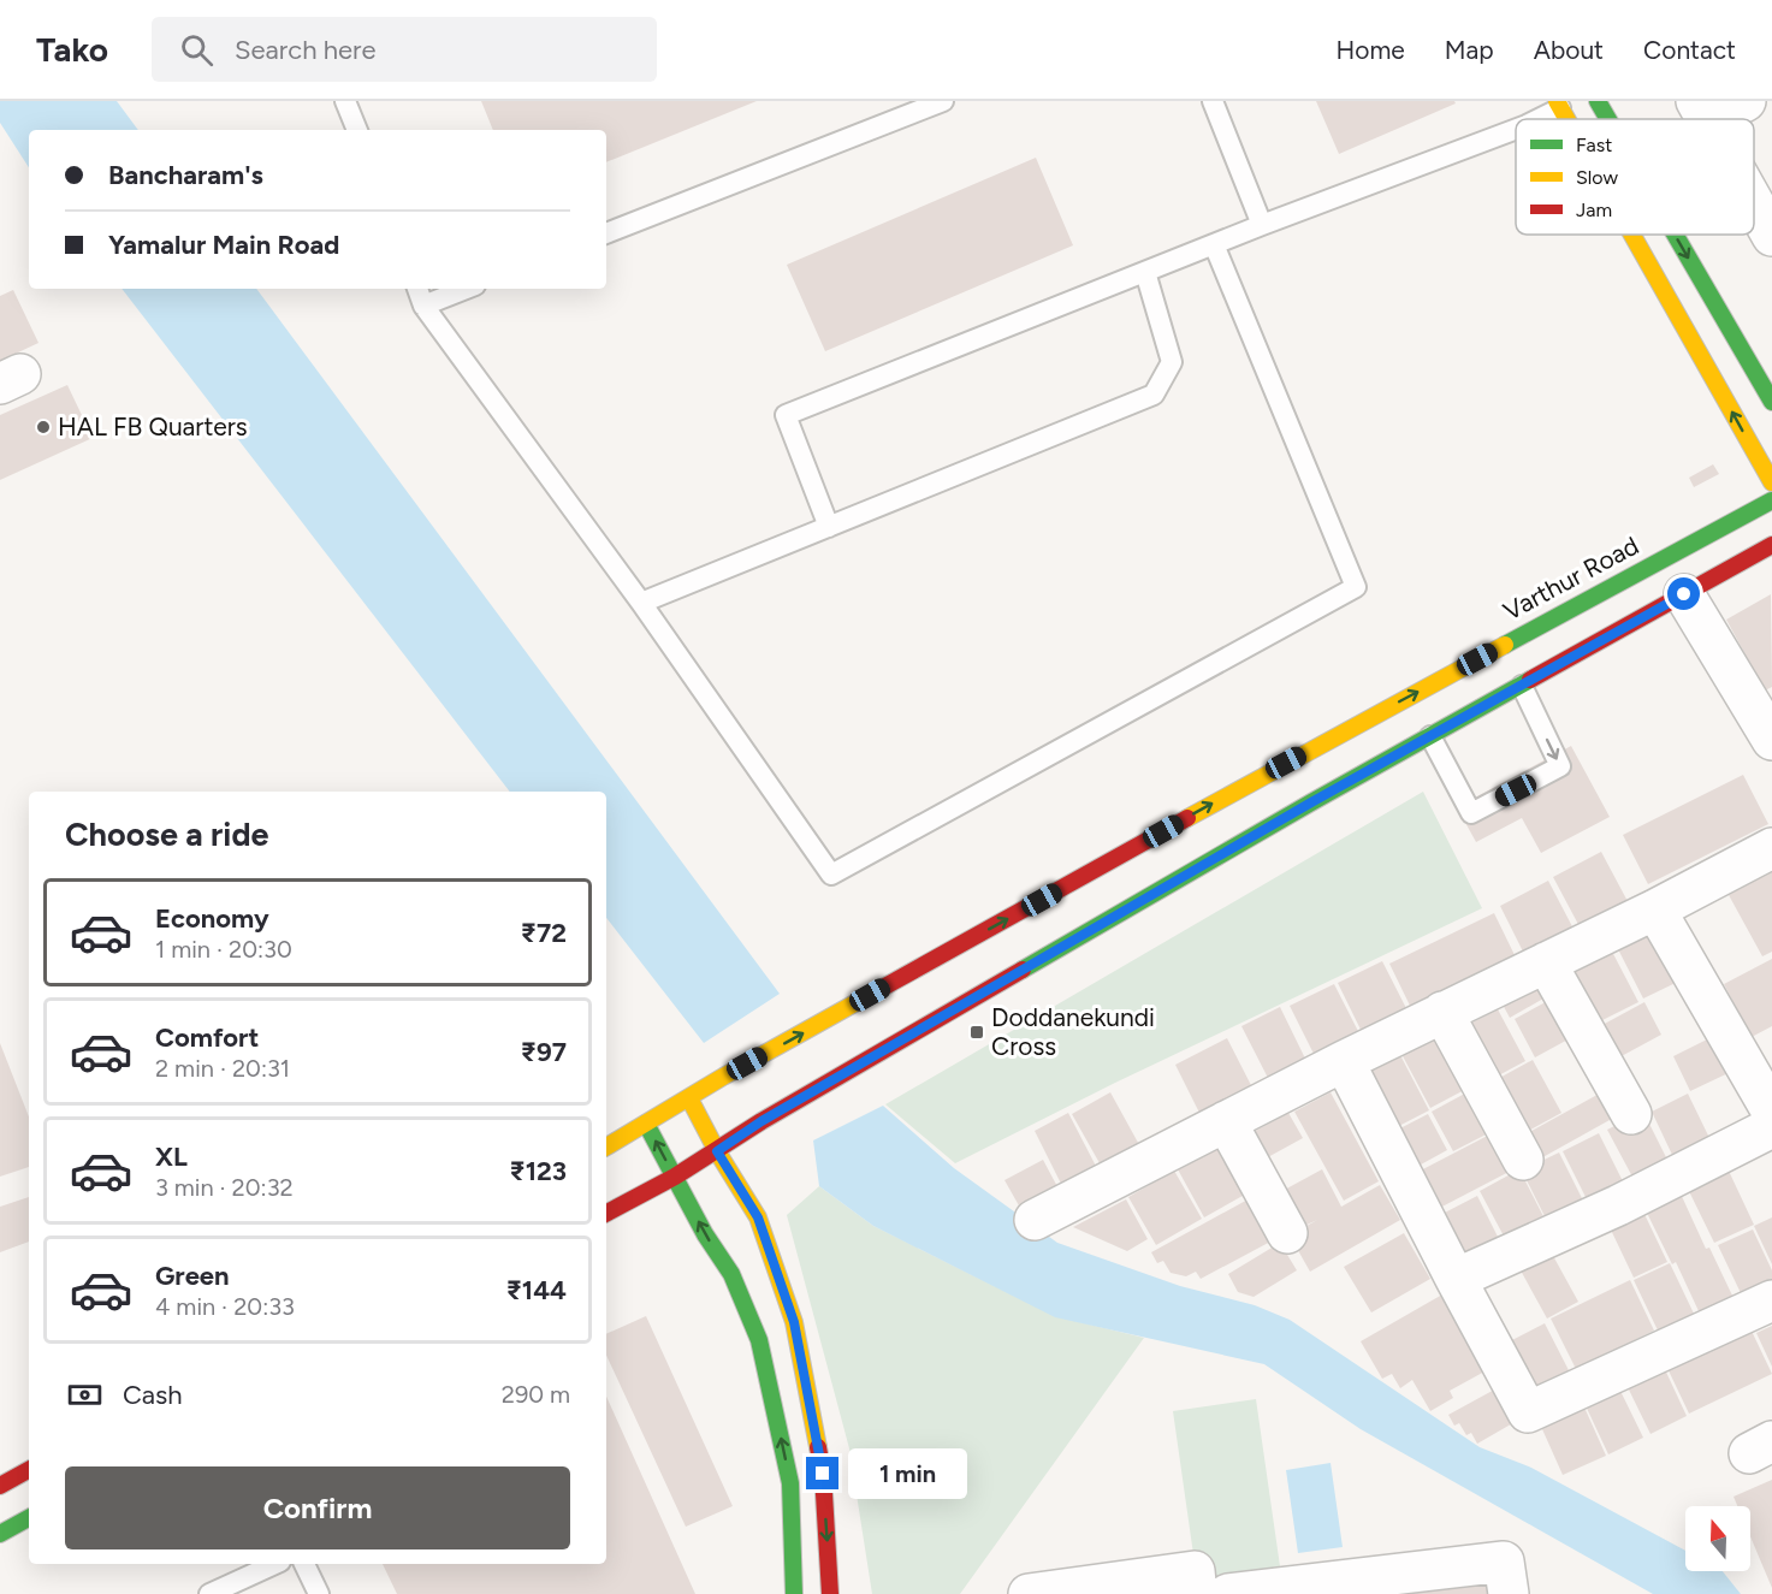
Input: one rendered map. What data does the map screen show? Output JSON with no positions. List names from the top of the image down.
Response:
{
  "streets": {
    "main road": ["Varthur Road"]
  },
  "places": {
    "other": ["HAL FB Quarters"],
    "transit": ["Doddanekundi Cross"]
  },
  "legend": ["Fast", "Slow", "Jam"],
  "north": "top",
  "page": {
    "header": "Tako",
    "search": "Search here",
    "nav": [
      "Home",
      "Map",
      "About",
      "Contact"
    ],
    "banner": ["Bancharam's", "Yamalur Main Road"],
    "heading": "Choose a ride",
    "list": [
      {
        "name": "Economy",
        "note": "1 min · 20:30",
        "value": "₹72"
      },
      {
        "name": "Comfort",
        "note": "2 min · 20:31",
        "value": "₹97"
      },
      {
        "name": "XL",
        "note": "3 min · 20:32",
        "value": "₹123"
      },
      {
        "name": "Green",
        "note": "4 min · 20:33",
        "value": "₹144"
      }
    ],
    "pay": ["Cash", "290 m"],
    "bubble": "1 min",
    "buttons": "Confirm"
  }
}
